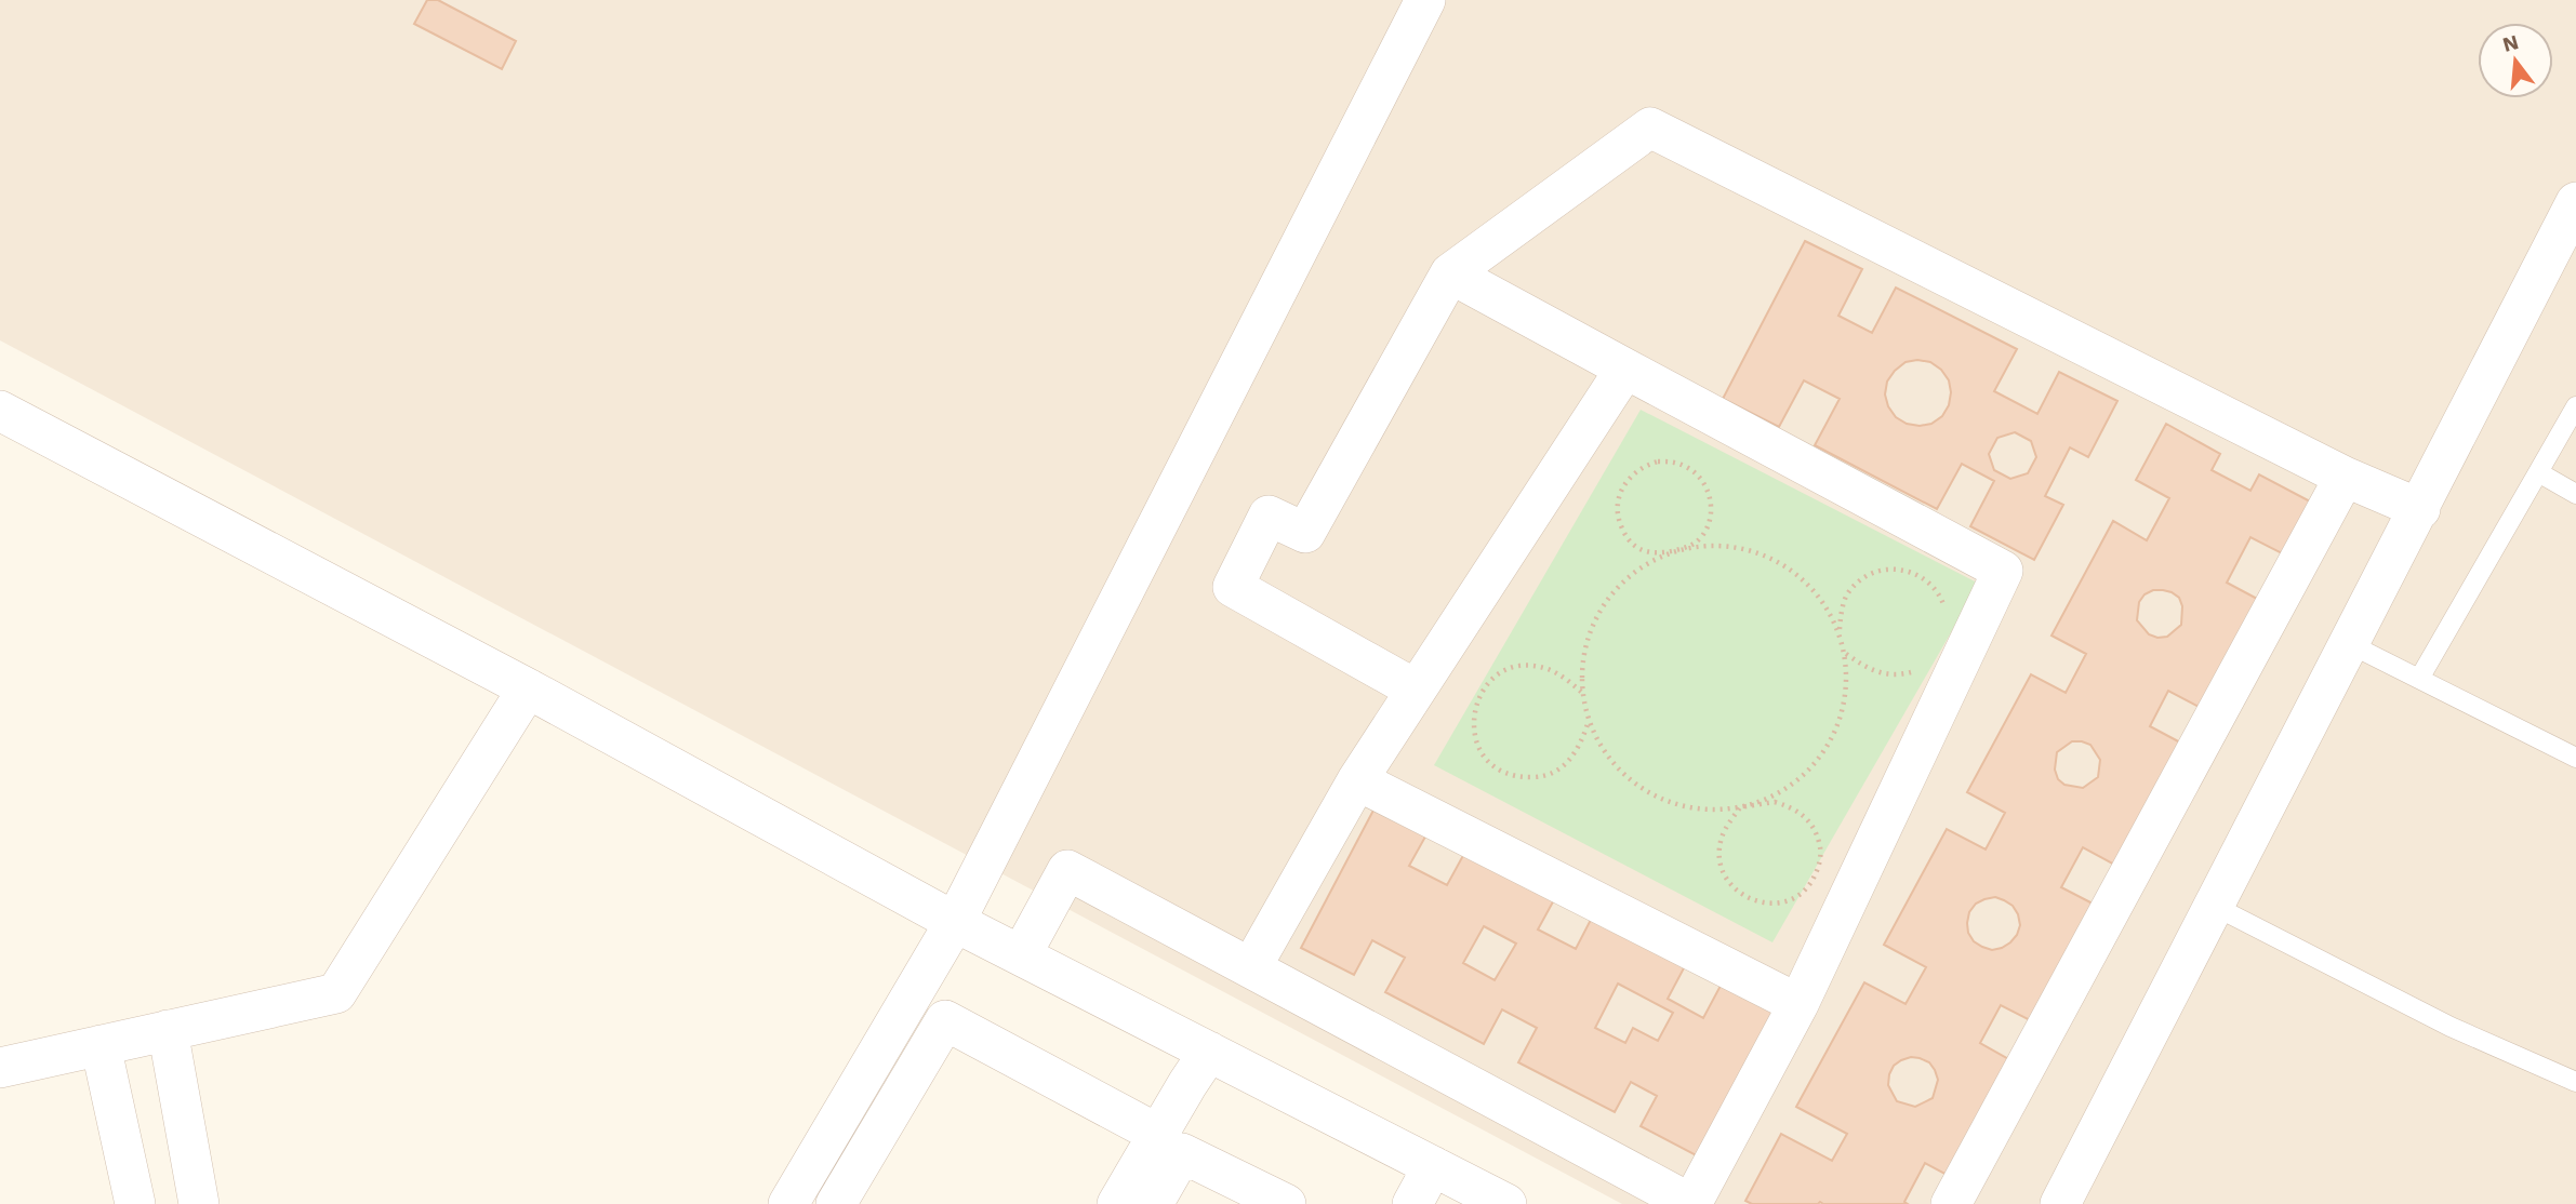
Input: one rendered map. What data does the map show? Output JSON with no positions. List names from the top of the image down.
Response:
{
  "north": "top"
}
